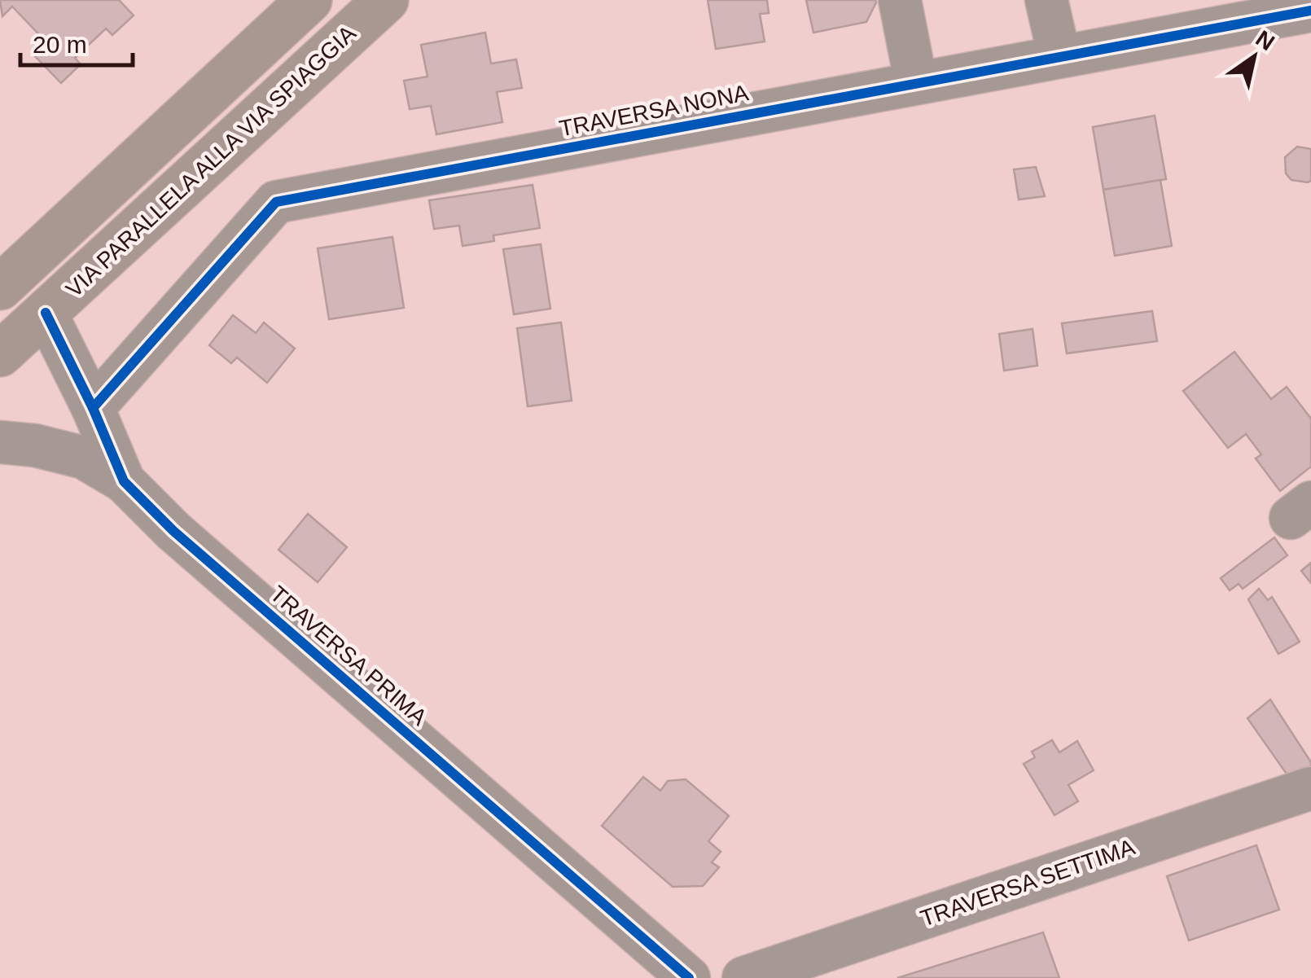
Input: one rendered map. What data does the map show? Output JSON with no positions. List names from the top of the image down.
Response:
{
  "streets": {
    "street": [
      "TRAVERSA NONA",
      "VIA PARALLELA ALLA VIA SPIAGGIA",
      "TRAVERSA PRIMA",
      "TRAVERSA SETTIMA"
    ]
  },
  "crossings": [
    ["TRAVERSA NONA", "TRAVERSA PRIMA"],
    ["VIA PARALLELA ALLA VIA SPIAGGIA", "TRAVERSA PRIMA"]
  ],
  "scale_bar": "20 m",
  "north": "top right"
}
